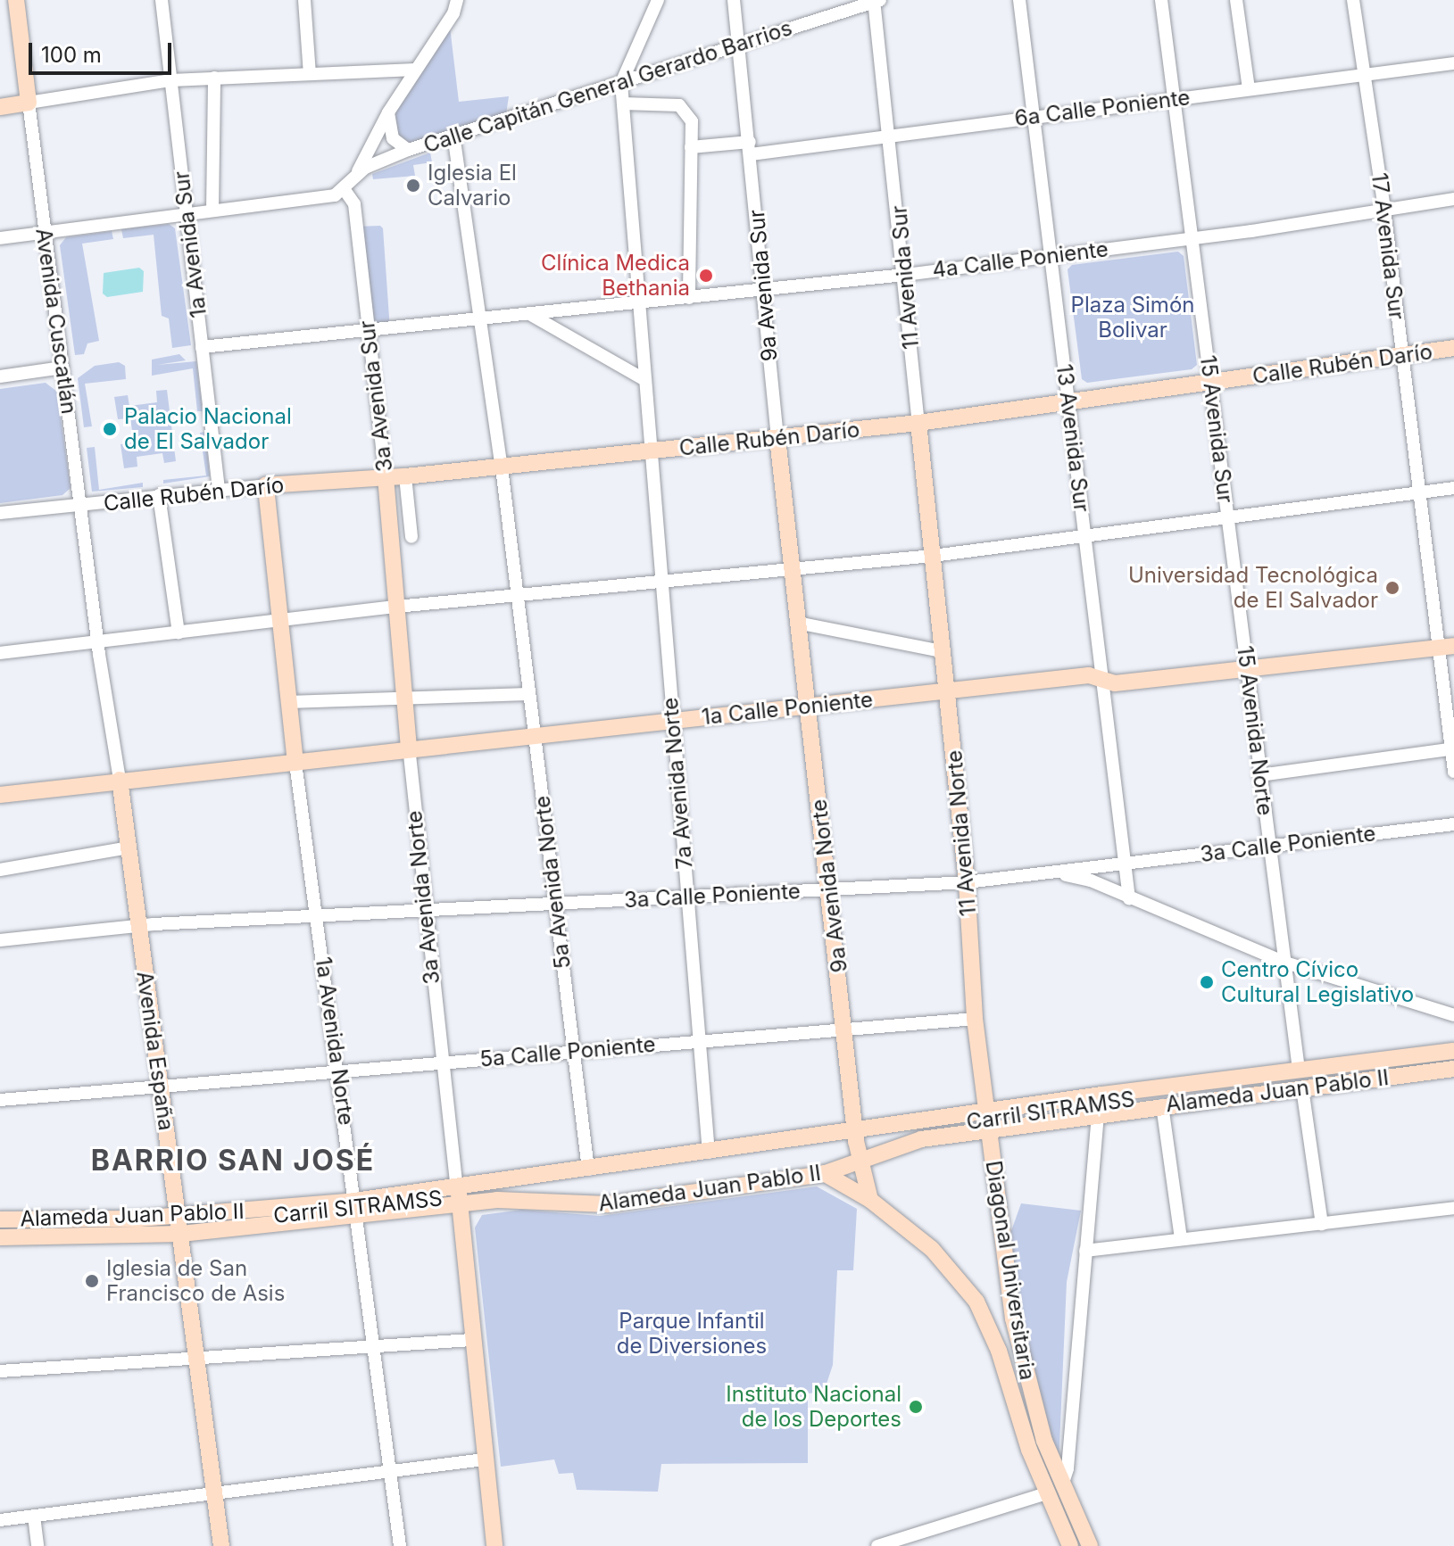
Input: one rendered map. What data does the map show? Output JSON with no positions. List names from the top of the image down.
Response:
{
  "streets": {
    "main road": [
      "11 Avenida Sur",
      "9a Avenida Sur",
      "Avenida Cuscatlán",
      "Calle Rubén Darío",
      "3a Avenida Sur",
      "1a Calle Poniente",
      "11 Avenida Norte",
      "9a Avenida Norte",
      "3a Avenida Norte",
      "1a Avenida Norte",
      "Avenida España",
      "Alameda Juan Pablo II",
      "Carril SITRAMSS",
      "Diagonal Universitaria"
    ],
    "street": [
      "Calle Capitán General Gerardo Barrios",
      "6a Calle Poniente",
      "1a Avenida Sur",
      "17 Avenida Sur",
      "4a Calle Poniente",
      "15 Avenida Sur",
      "13 Avenida Sur",
      "15 Avenida Norte",
      "7a Avenida Norte",
      "3a Calle Poniente",
      "5a Avenida Norte",
      "5a Calle Poniente"
    ]
  },
  "crossings": [
    ["Calle Capitán General Gerardo Barrios", "11 Avenida Sur"],
    ["Calle Capitán General Gerardo Barrios", "9a Avenida Sur"],
    ["Calle Capitán General Gerardo Barrios", "3a Avenida Sur"],
    ["Calle Capitán General Gerardo Barrios", "7a Avenida Norte"],
    ["Calle Capitán General Gerardo Barrios", "5a Avenida Norte"],
    ["6a Calle Poniente", "17 Avenida Sur"],
    ["6a Calle Poniente", "11 Avenida Sur"],
    ["6a Calle Poniente", "9a Avenida Sur"],
    ["6a Calle Poniente", "15 Avenida Sur"],
    ["6a Calle Poniente", "13 Avenida Sur"],
    ["1a Avenida Sur", "4a Calle Poniente"],
    ["1a Avenida Sur", "Calle Rubén Darío"],
    ["17 Avenida Sur", "4a Calle Poniente"],
    ["17 Avenida Sur", "Calle Rubén Darío"],
    ["17 Avenida Sur", "1a Calle Poniente"],
    ["4a Calle Poniente", "11 Avenida Sur"],
    ["4a Calle Poniente", "9a Avenida Sur"],
    ["4a Calle Poniente", "3a Avenida Sur"],
    ["4a Calle Poniente", "15 Avenida Sur"],
    ["4a Calle Poniente", "13 Avenida Sur"],
    ["4a Calle Poniente", "7a Avenida Norte"],
    ["4a Calle Poniente", "5a Avenida Norte"],
    ["11 Avenida Sur", "Calle Rubén Darío"],
    ["11 Avenida Sur", "11 Avenida Norte"],
    ["9a Avenida Sur", "Calle Rubén Darío"],
    ["9a Avenida Sur", "9a Avenida Norte"],
    ["Avenida Cuscatlán", "Calle Rubén Darío"],
    ["Avenida Cuscatlán", "Avenida España"],
    ["Calle Rubén Darío", "3a Avenida Sur"],
    ["Calle Rubén Darío", "15 Avenida Sur"],
    ["Calle Rubén Darío", "13 Avenida Sur"],
    ["Calle Rubén Darío", "7a Avenida Norte"],
    ["Calle Rubén Darío", "5a Avenida Norte"],
    ["3a Avenida Sur", "3a Avenida Norte"],
    ["15 Avenida Sur", "15 Avenida Norte"],
    ["13 Avenida Sur", "1a Calle Poniente"],
    ["13 Avenida Sur", "3a Calle Poniente"],
    ["1a Calle Poniente", "15 Avenida Norte"],
    ["1a Calle Poniente", "7a Avenida Norte"],
    ["1a Calle Poniente", "11 Avenida Norte"],
    ["1a Calle Poniente", "5a Avenida Norte"],
    ["1a Calle Poniente", "9a Avenida Norte"],
    ["1a Calle Poniente", "3a Avenida Norte"],
    ["1a Calle Poniente", "1a Avenida Norte"],
    ["1a Calle Poniente", "Avenida España"],
    ["15 Avenida Norte", "3a Calle Poniente"],
    ["15 Avenida Norte", "Alameda Juan Pablo II"],
    ["7a Avenida Norte", "3a Calle Poniente"],
    ["7a Avenida Norte", "5a Calle Poniente"],
    ["7a Avenida Norte", "Alameda Juan Pablo II"],
    ["11 Avenida Norte", "3a Calle Poniente"],
    ["11 Avenida Norte", "5a Calle Poniente"],
    ["11 Avenida Norte", "Alameda Juan Pablo II"],
    ["11 Avenida Norte", "Carril SITRAMSS"],
    ["11 Avenida Norte", "Diagonal Universitaria"],
    ["3a Calle Poniente", "5a Avenida Norte"],
    ["3a Calle Poniente", "9a Avenida Norte"],
    ["3a Calle Poniente", "3a Avenida Norte"],
    ["3a Calle Poniente", "1a Avenida Norte"],
    ["3a Calle Poniente", "Avenida España"],
    ["5a Avenida Norte", "5a Calle Poniente"],
    ["5a Avenida Norte", "Alameda Juan Pablo II"],
    ["9a Avenida Norte", "5a Calle Poniente"],
    ["9a Avenida Norte", "Alameda Juan Pablo II"],
    ["9a Avenida Norte", "Carril SITRAMSS"],
    ["9a Avenida Norte", "Diagonal Universitaria"],
    ["3a Avenida Norte", "5a Calle Poniente"],
    ["3a Avenida Norte", "Alameda Juan Pablo II"],
    ["3a Avenida Norte", "Carril SITRAMSS"],
    ["1a Avenida Norte", "5a Calle Poniente"],
    ["1a Avenida Norte", "Alameda Juan Pablo II"],
    ["Avenida España", "5a Calle Poniente"],
    ["Avenida España", "Alameda Juan Pablo II"],
    ["Alameda Juan Pablo II", "Carril SITRAMSS"],
    ["Alameda Juan Pablo II", "Diagonal Universitaria"],
    ["Carril SITRAMSS", "Diagonal Universitaria"]
  ],
  "districts": ["BARRIO SAN JOSÉ"],
  "parks": ["Plaza Simón Bolivar", "Parque Infantil de Diversiones"],
  "places": [
    "Iglesia El Calvario",
    "Clínica Medica Bethania",
    "Palacio Nacional de El Salvador",
    "Universidad Tecnológica de El Salvador",
    "Centro Cívico Cultural Legislativo",
    "Iglesia de San Francisco de Asis",
    "Instituto Nacional de los Deportes"
  ],
  "scale_bar": "100 m"
}
